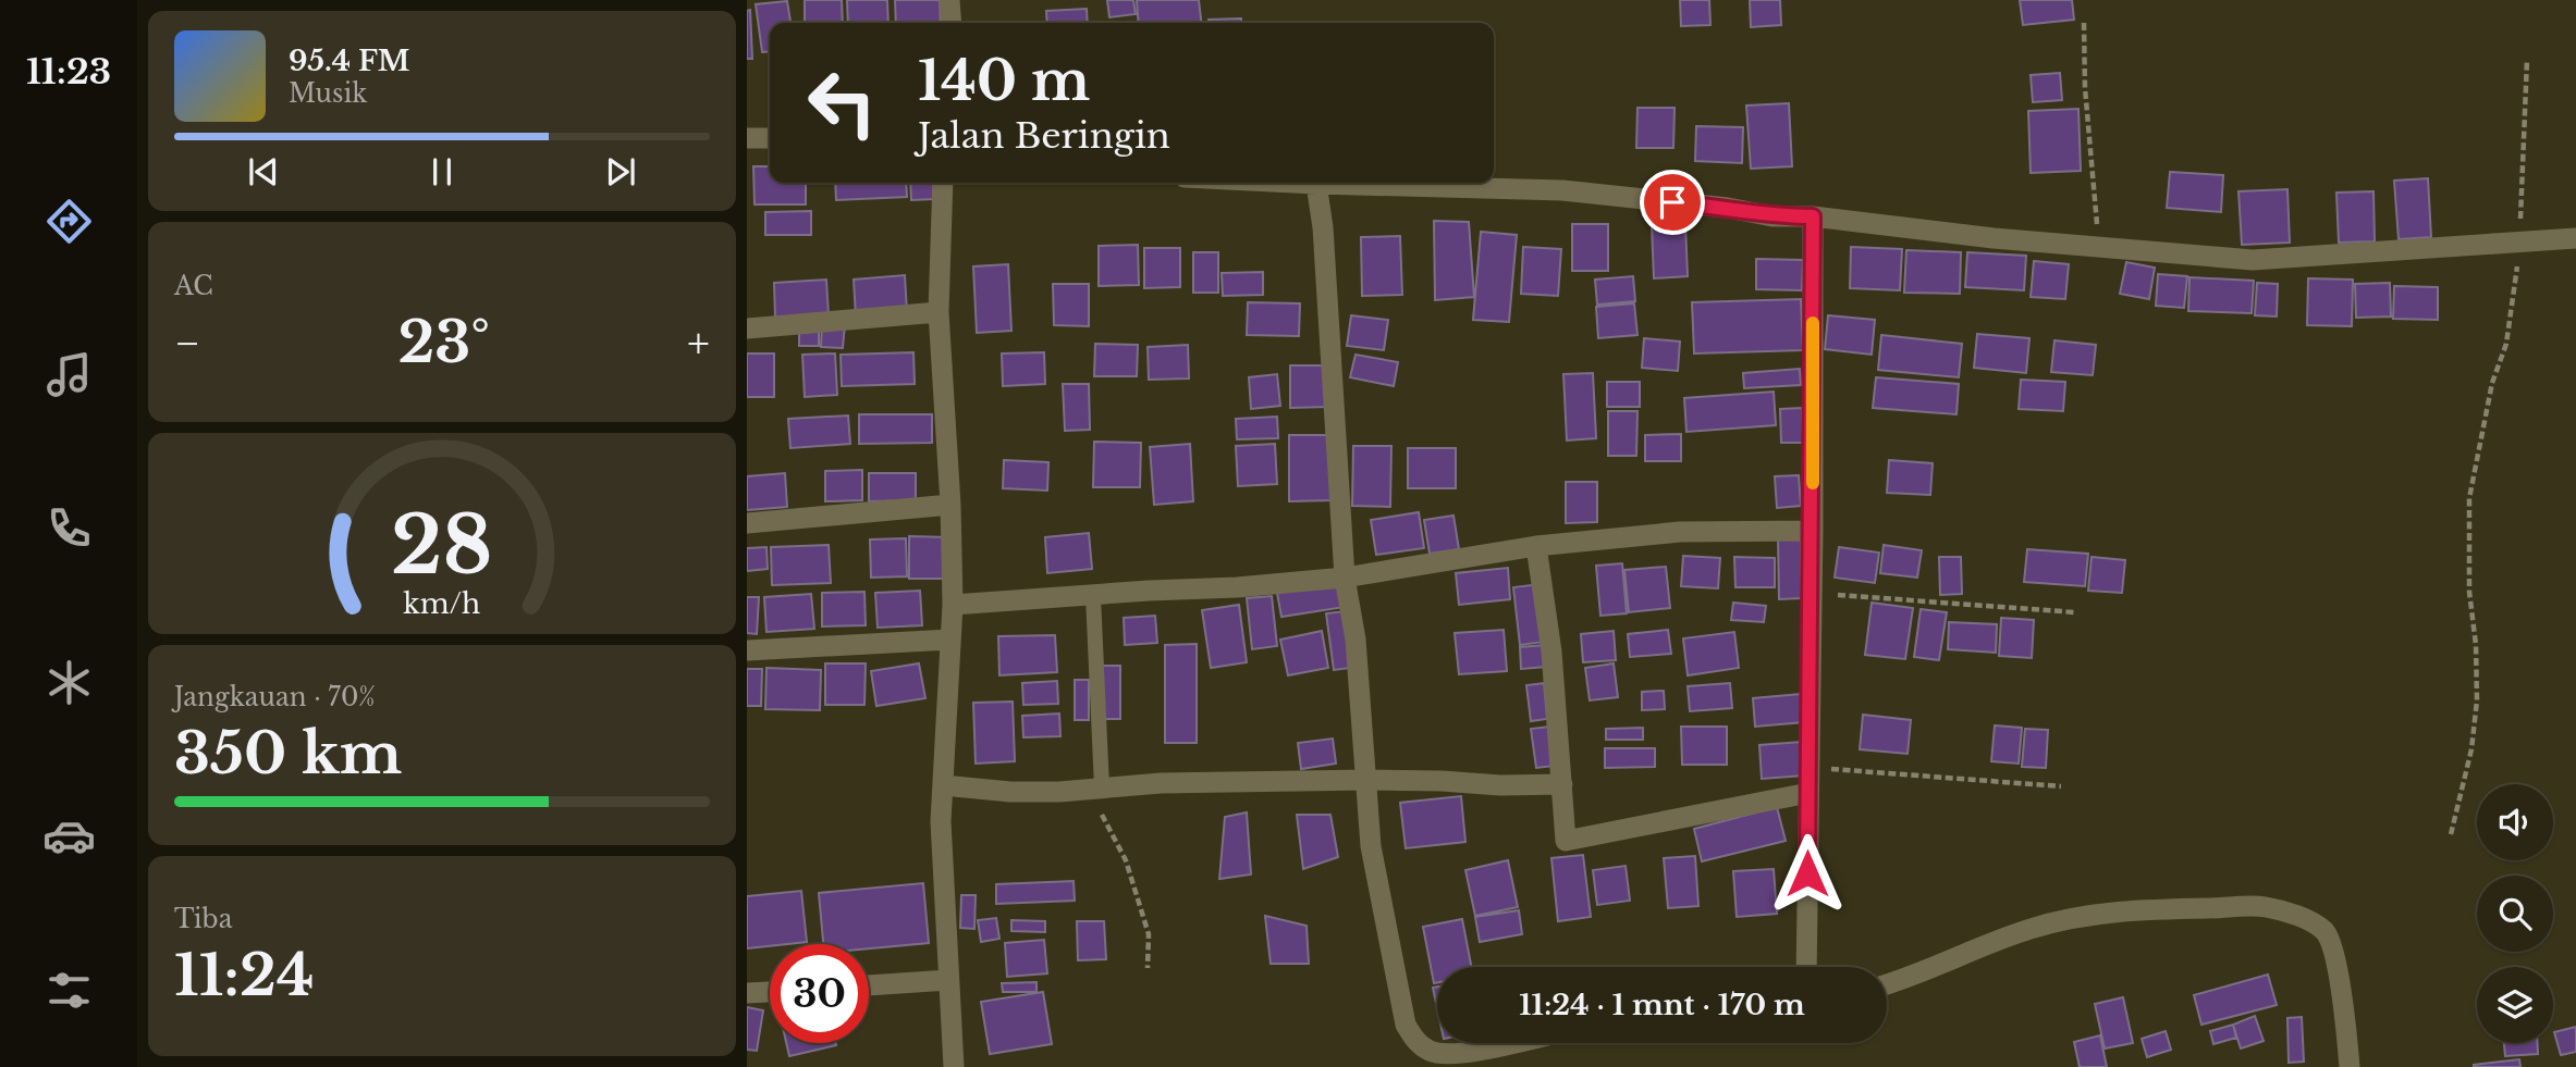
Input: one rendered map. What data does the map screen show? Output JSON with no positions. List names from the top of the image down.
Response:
{
  "page": {
    "tabs": "11:23",
    "turn": ["140 m", "Jalan Beringin"],
    "song": ["95.4 FM", "Musik"],
    "tile": [
      "AC",
      ["Jangkauan · 70%", "350 km"],
      ["Tiba", "11:24"]
    ],
    "heat": ["−", "23°", "+"],
    "limit": "30",
    "trip": "11:24 · 1 mnt · 170 m",
    "gauge": ["28", "km/h"]
  }
}
